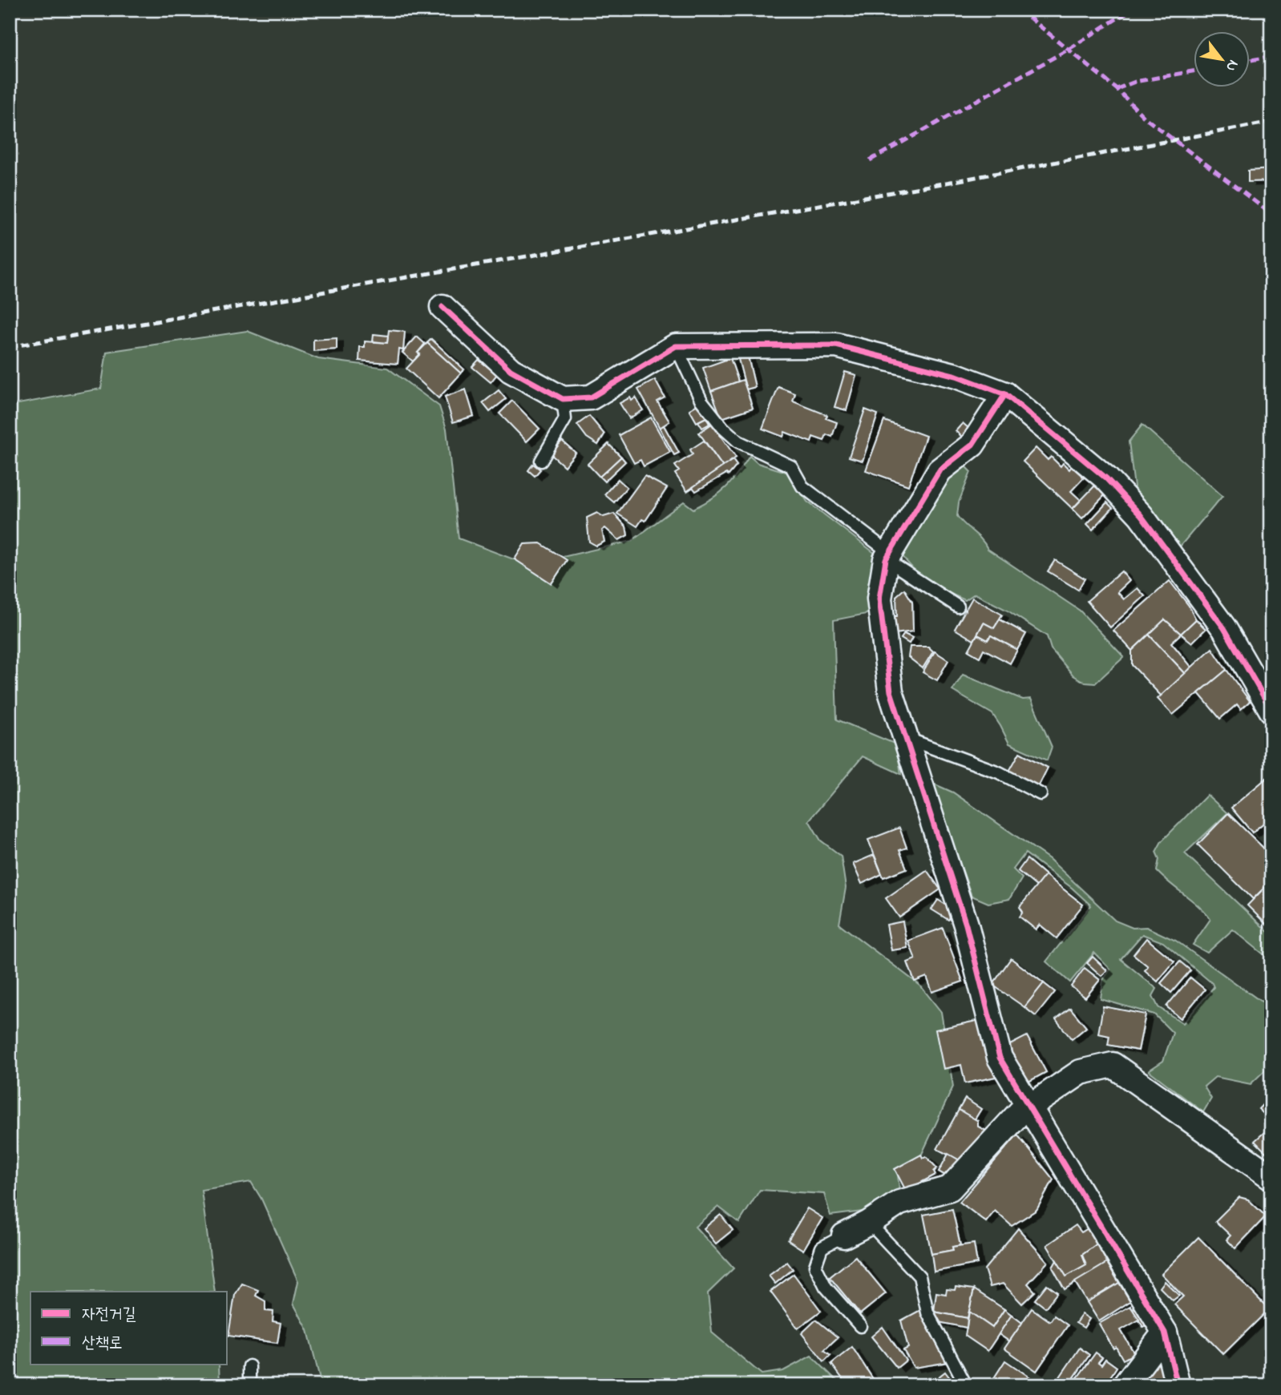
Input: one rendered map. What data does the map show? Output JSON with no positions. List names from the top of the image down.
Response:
{
  "legend": ["자전거길", "산책로"],
  "north": "bottom right"
}
